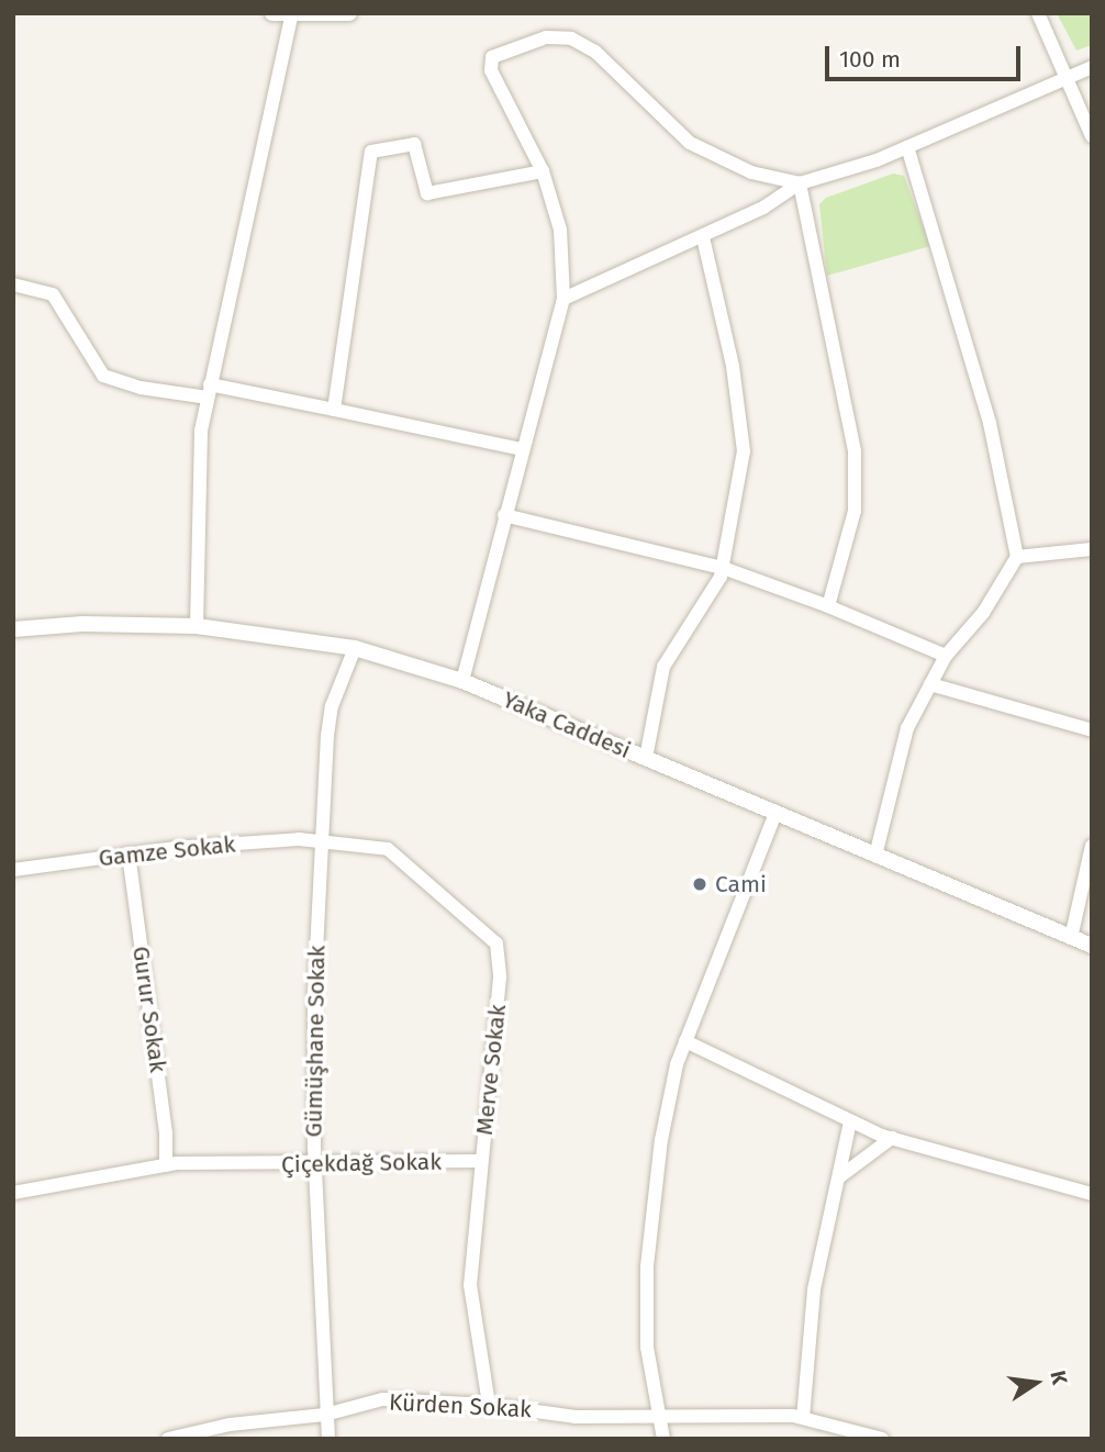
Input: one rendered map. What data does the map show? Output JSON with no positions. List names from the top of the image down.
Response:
{
  "streets": {
    "street": [
      "Yaka Caddesi",
      "Gamze Sokak",
      "Gurur Sokak",
      "Gümüşhane Sokak",
      "Merve Sokak",
      "Çiçekdağ Sokak",
      "Kürden Sokak"
    ]
  },
  "crossings": [
    ["Yaka Caddesi", "Gümüşhane Sokak"],
    ["Gamze Sokak", "Gurur Sokak"],
    ["Gamze Sokak", "Gümüşhane Sokak"],
    ["Gamze Sokak", "Merve Sokak"],
    ["Gurur Sokak", "Çiçekdağ Sokak"],
    ["Gümüşhane Sokak", "Merve Sokak"],
    ["Gümüşhane Sokak", "Çiçekdağ Sokak"],
    ["Gümüşhane Sokak", "Kürden Sokak"],
    ["Merve Sokak", "Çiçekdağ Sokak"],
    ["Merve Sokak", "Kürden Sokak"]
  ],
  "places": ["Cami"],
  "scale_bar": "100 m",
  "north": "right"
}
